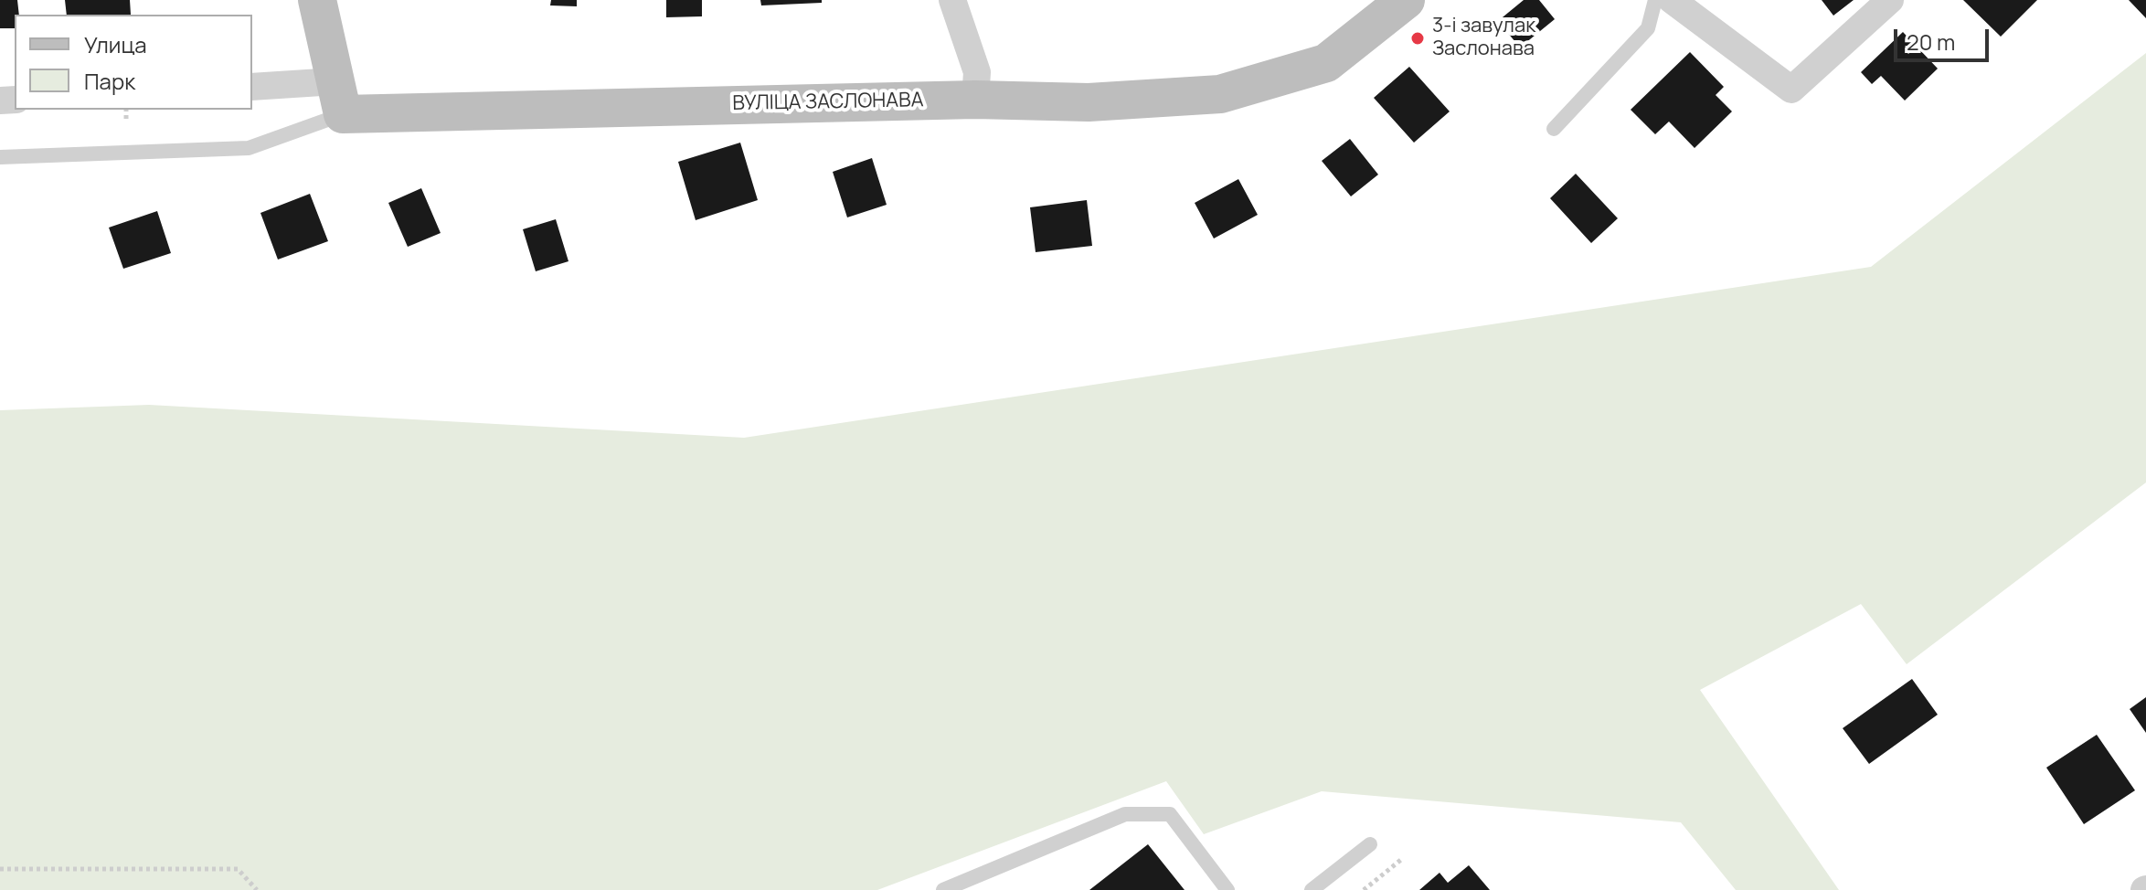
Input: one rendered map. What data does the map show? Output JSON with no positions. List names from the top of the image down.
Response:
{
  "streets": {
    "street": ["ВУЛІЦА ЗАСЛОНАВА"]
  },
  "places": ["3-і завулак Заслонава"],
  "legend": ["Улица", "Парк"],
  "scale_bar": "20 m"
}
